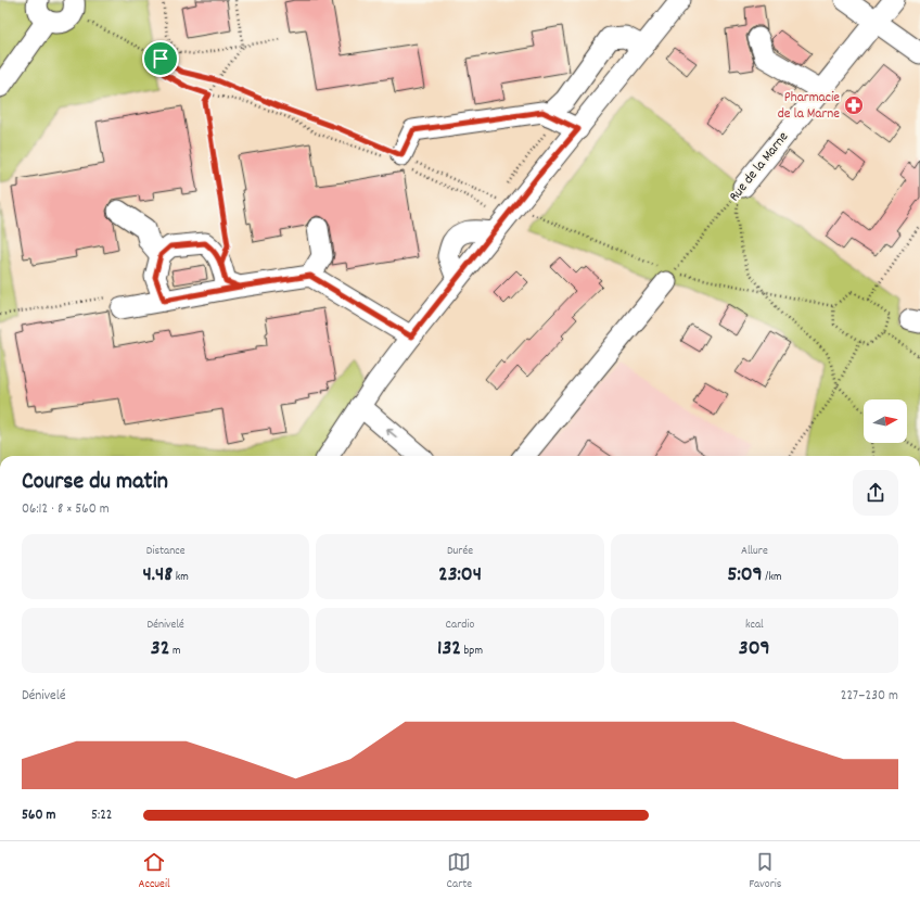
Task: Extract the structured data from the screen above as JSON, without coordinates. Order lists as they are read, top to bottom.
{
  "streets": {
    "street": ["Rue de la Marne"]
  },
  "places": {
    "pharmacy": ["Pharmacie de la Marne"]
  },
  "north": "right",
  "page": {
    "heading": ["Course du matin", "06:12 · 8 × 560 m"],
    "stats": [
      ["Distance", "4.48 km"],
      ["Durée", "23:04"],
      ["Allure", "5:09 /km"],
      ["Dénivelé", "32 m"],
      ["Cardio", "132 bpm"],
      ["kcal", "309"]
    ],
    "chart": ["Dénivelé", "227–230 m"],
    "list": [
      {
        "name": "560 m",
        "note": "5:22"
      }
    ],
    "tabs": ["Accueil", "Carte", "Favoris"]
  }
}
